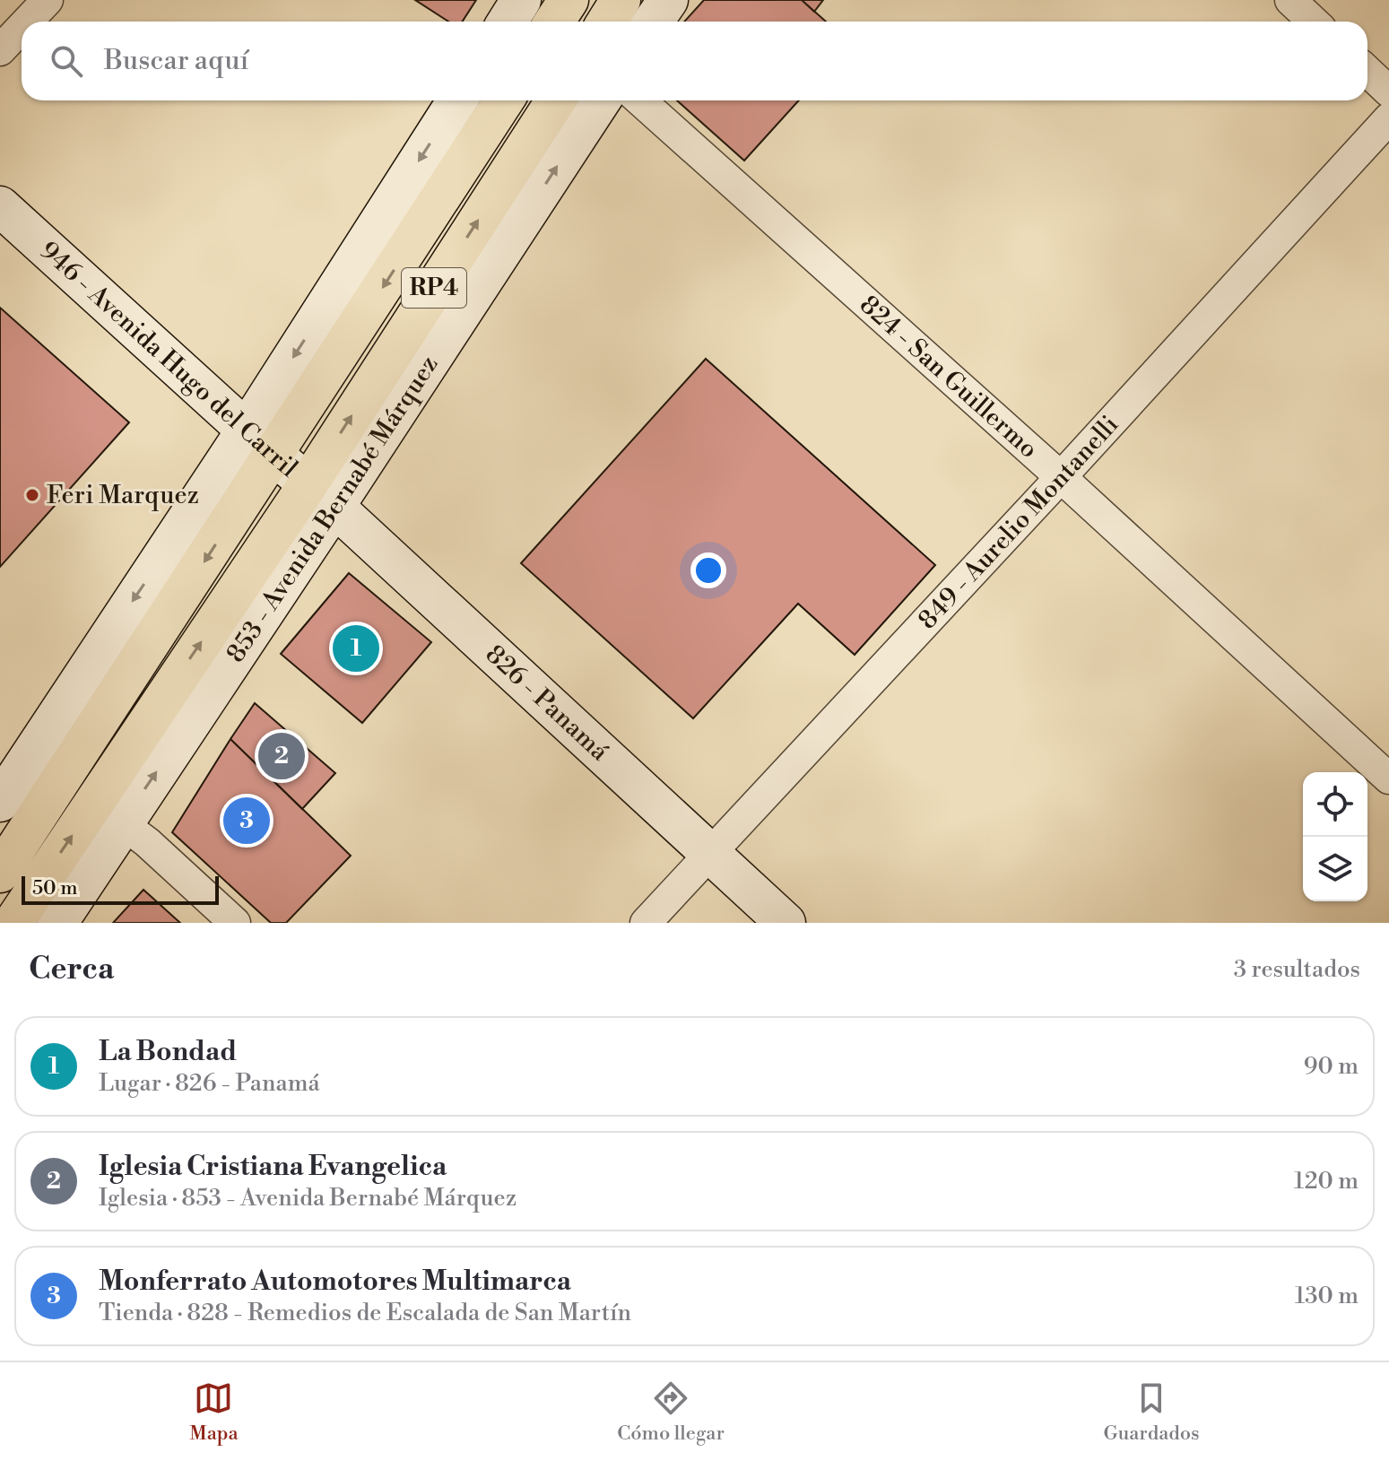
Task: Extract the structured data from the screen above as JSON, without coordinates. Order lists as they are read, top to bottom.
{
  "streets": {
    "main road": ["RP4", "853 - Avenida Bernabé Márquez"],
    "street": [
      "946 - Avenida Hugo del Carril",
      "824 - San Guillermo",
      "849 - Aurelio Montanelli",
      "826 - Panamá"
    ]
  },
  "crossings": [
    ["RP4", "946 - Avenida Hugo del Carril"],
    ["946 - Avenida Hugo del Carril", "853 - Avenida Bernabé Márquez"],
    ["946 - Avenida Hugo del Carril", "826 - Panamá"],
    ["824 - San Guillermo", "849 - Aurelio Montanelli"],
    ["853 - Avenida Bernabé Márquez", "826 - Panamá"],
    ["849 - Aurelio Montanelli", "826 - Panamá"]
  ],
  "places": ["Feri Marquez"],
  "scale_bar": "50 m",
  "page": {
    "search": "Buscar aquí",
    "pins": ["1", "2", "3"],
    "scale": "50 m",
    "heading": ["Cerca", "3 resultados"],
    "list": [
      {
        "mark": "1",
        "name": "La Bondad",
        "note": "Lugar · 826 - Panamá",
        "value": "90 m"
      },
      {
        "mark": "2",
        "name": "Iglesia Cristiana Evangelica",
        "note": "Iglesia · 853 - Avenida Bernabé Márquez",
        "value": "120 m"
      },
      {
        "mark": "3",
        "name": "Monferrato Automotores Multimarca",
        "note": "Tienda · 828 - Remedios de Escalada de San Martín",
        "value": "130 m"
      }
    ],
    "nav": ["Mapa", "Cómo llegar", "Guardados"]
  }
}
